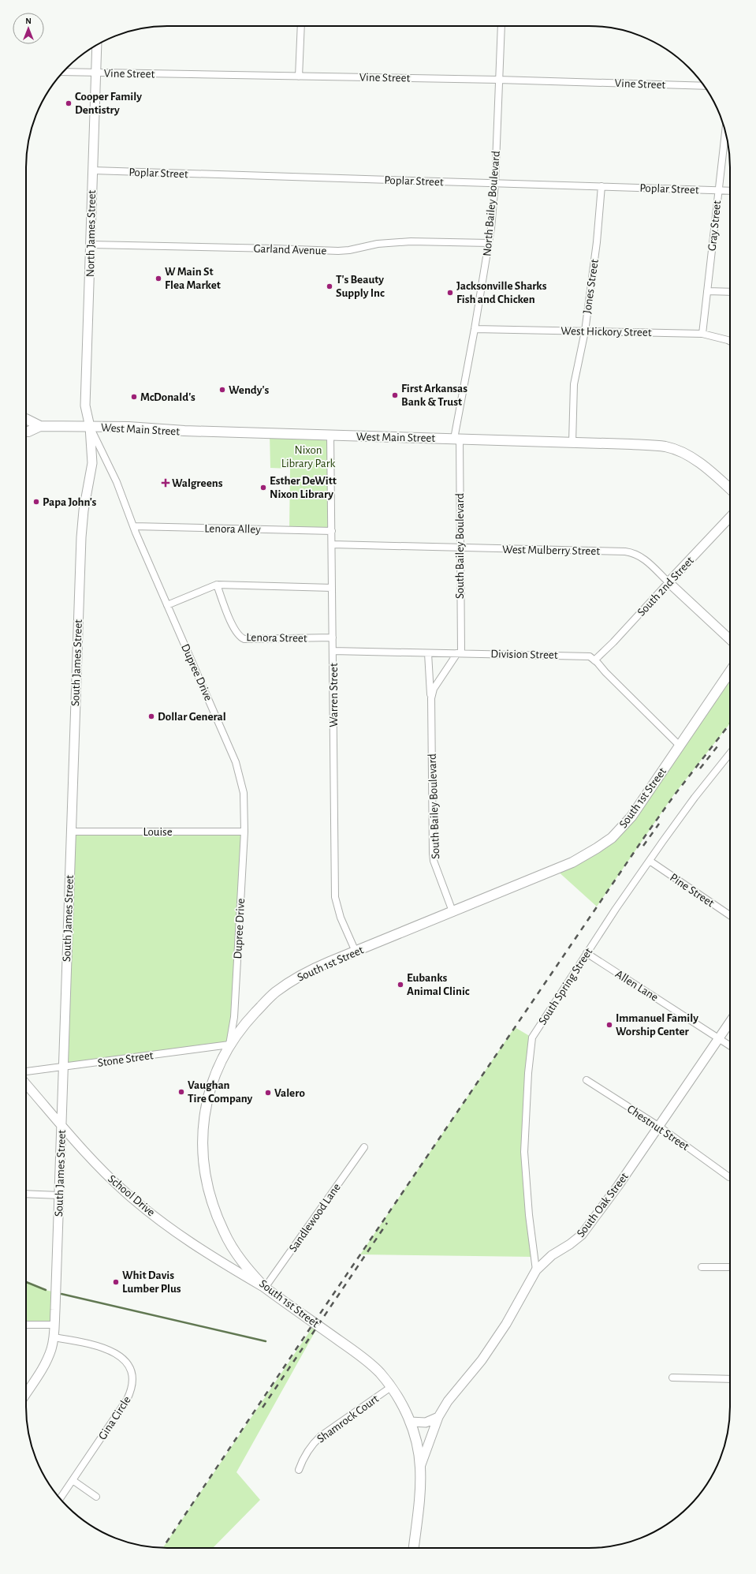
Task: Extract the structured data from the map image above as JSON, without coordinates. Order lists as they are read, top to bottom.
{
  "streets": {
    "main road": ["West Main Street", "South 1st Street"],
    "street": [
      "Vine Street",
      "Poplar Street",
      "North Bailey Boulevard",
      "Gray Street",
      "North James Street",
      "Garland Avenue",
      "Jones Street",
      "West Hickory Street",
      "Lenora Alley",
      "South Bailey Boulevard",
      "West Mulberry Street",
      "South 2nd Street",
      "Lenora Street",
      "Division Street",
      "South James Street",
      "Dupree Drive",
      "Warren Street",
      "Louise",
      "Pine Street",
      "Allen Lane",
      "South Spring Street",
      "Stone Street",
      "Chestnut Street",
      "School Drive",
      "South Oak Street",
      "Sandlewood Lane",
      "Gina Circle",
      "Shamrock Court"
    ]
  },
  "crossings": [
    ["Vine Street", "North Bailey Boulevard"],
    ["Vine Street", "North James Street"],
    ["Poplar Street", "North Bailey Boulevard"],
    ["Poplar Street", "Gray Street"],
    ["Poplar Street", "North James Street"],
    ["Poplar Street", "Jones Street"],
    ["North Bailey Boulevard", "Garland Avenue"],
    ["North Bailey Boulevard", "West Hickory Street"],
    ["North Bailey Boulevard", "West Main Street"],
    ["North Bailey Boulevard", "South Bailey Boulevard"],
    ["Gray Street", "West Hickory Street"],
    ["North James Street", "Garland Avenue"],
    ["North James Street", "West Main Street"],
    ["North James Street", "South James Street"],
    ["North James Street", "Dupree Drive"],
    ["Jones Street", "West Hickory Street"],
    ["Jones Street", "West Main Street"],
    ["West Main Street", "South Bailey Boulevard"],
    ["West Main Street", "South James Street"],
    ["West Main Street", "Dupree Drive"],
    ["West Main Street", "Warren Street"],
    ["Lenora Alley", "Dupree Drive"],
    ["Lenora Alley", "Warren Street"],
    ["South Bailey Boulevard", "West Mulberry Street"],
    ["South Bailey Boulevard", "Division Street"],
    ["South Bailey Boulevard", "South 1st Street"],
    ["West Mulberry Street", "South 2nd Street"],
    ["West Mulberry Street", "Warren Street"],
    ["South 2nd Street", "Division Street"],
    ["Lenora Street", "Warren Street"],
    ["Division Street", "Warren Street"],
    ["Division Street", "South 1st Street"],
    ["South James Street", "Dupree Drive"],
    ["South James Street", "Louise"],
    ["South James Street", "Stone Street"],
    ["South James Street", "School Drive"],
    ["South James Street", "Gina Circle"],
    ["Dupree Drive", "South 1st Street"],
    ["Dupree Drive", "Louise"],
    ["Dupree Drive", "Stone Street"],
    ["Warren Street", "South 1st Street"],
    ["South 1st Street", "Stone Street"],
    ["South 1st Street", "School Drive"],
    ["South 1st Street", "South Oak Street"],
    ["South 1st Street", "Sandlewood Lane"],
    ["South 1st Street", "Shamrock Court"],
    ["Pine Street", "South Spring Street"],
    ["Allen Lane", "South Spring Street"],
    ["Allen Lane", "South Oak Street"],
    ["South Spring Street", "South Oak Street"],
    ["Chestnut Street", "South Oak Street"],
    ["School Drive", "Sandlewood Lane"]
  ],
  "parks": ["Nixon Library Park"],
  "places": {
    "other": [
      "Cooper Family Dentistry",
      "W Main St Flea Market",
      "T's Beauty Supply Inc",
      "Jacksonville Sharks Fish and Chicken",
      "Wendy's",
      "First Arkansas Bank & Trust",
      "McDonald's",
      "Esther DeWitt Nixon Library",
      "Papa John's",
      "Dollar General",
      "Eubanks Animal Clinic",
      "Immanuel Family Worship Center",
      "Vaughan Tire Company",
      "Valero",
      "Whit Davis Lumber Plus"
    ],
    "health": ["Walgreens"]
  },
  "north": "top"
}
